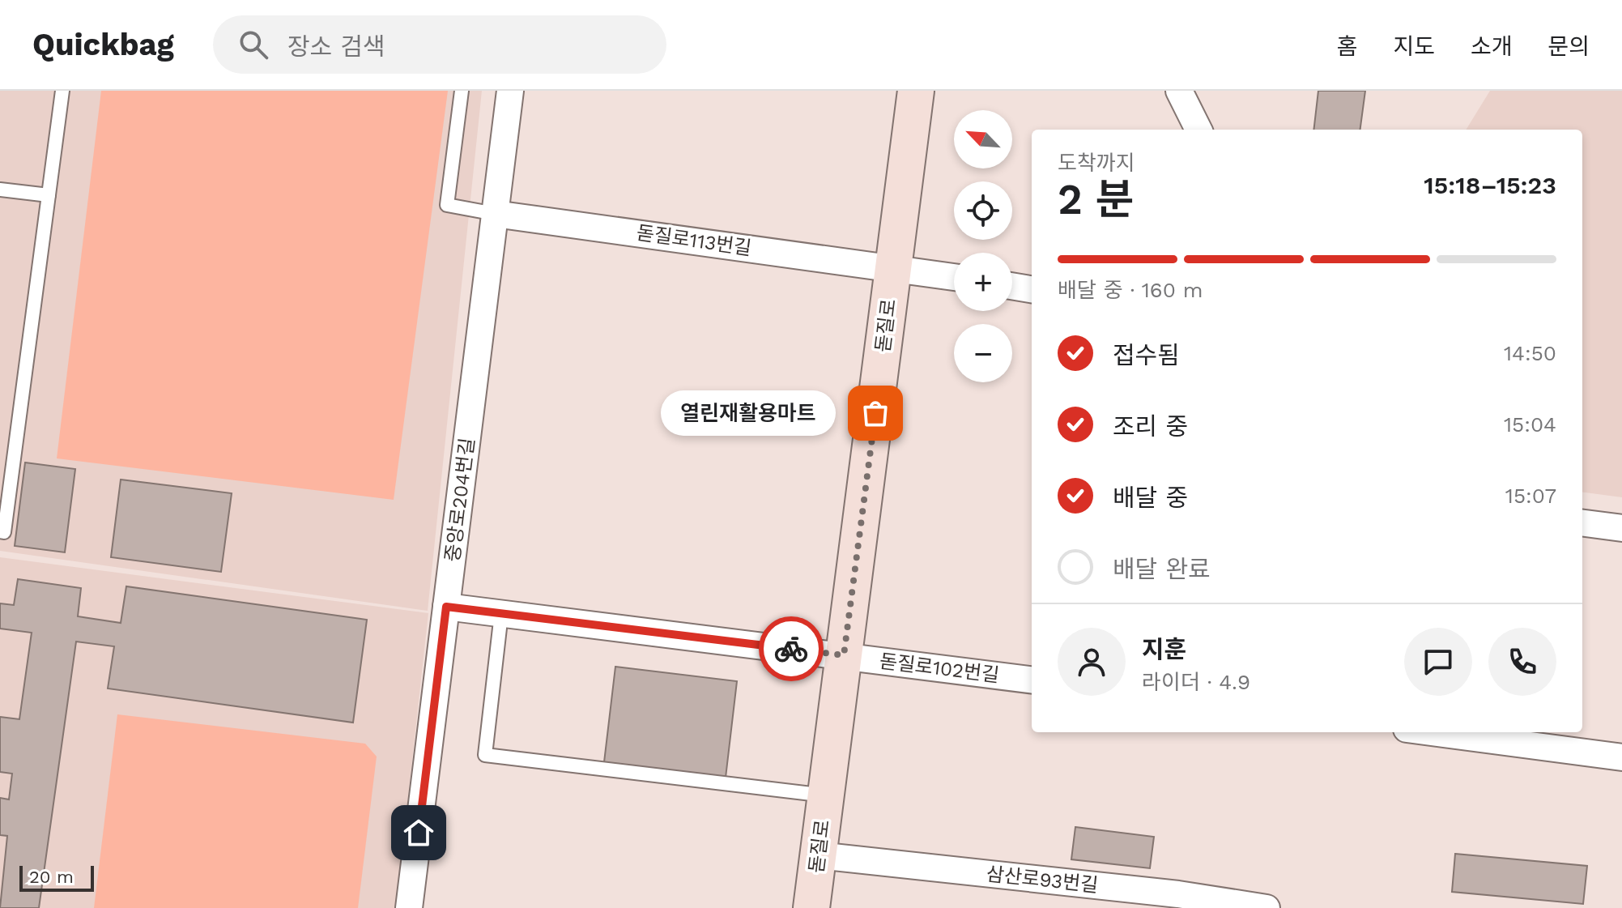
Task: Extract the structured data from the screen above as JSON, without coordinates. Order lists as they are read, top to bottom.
{
  "streets": {
    "main road": ["돋질로"],
    "street": [
      "돋질로113번길",
      "중앙로204번길",
      "돋질로102번길",
      "삼산로93번길"
    ]
  },
  "crossings": [
    ["돋질로113번길", "돋질로"],
    ["돋질로113번길", "중앙로204번길"],
    ["돋질로", "돋질로102번길"],
    ["돋질로", "삼산로93번길"],
    ["중앙로204번길", "돋질로102번길"]
  ],
  "places": ["열린재활용마트"],
  "scale_bar": "20 m",
  "north": "top left",
  "page": {
    "header": "Quickbag",
    "search": "장소 검색",
    "nav": [
      "홈",
      "지도",
      "소개",
      "문의"
    ],
    "map_buttons": ["+", "−"],
    "heading": ["2 분", "도착까지", "15:18–15:23"],
    "panel": ["지훈", "라이더 · 4.9"],
    "bar": "배달 중 · 160 m",
    "list": [
      ["접수됨", "14:50"],
      ["조리 중", "15:04"],
      ["배달 중", "15:07"],
      "배달 완료"
    ],
    "bubble": "열린재활용마트",
    "scale": "20 m"
  }
}
